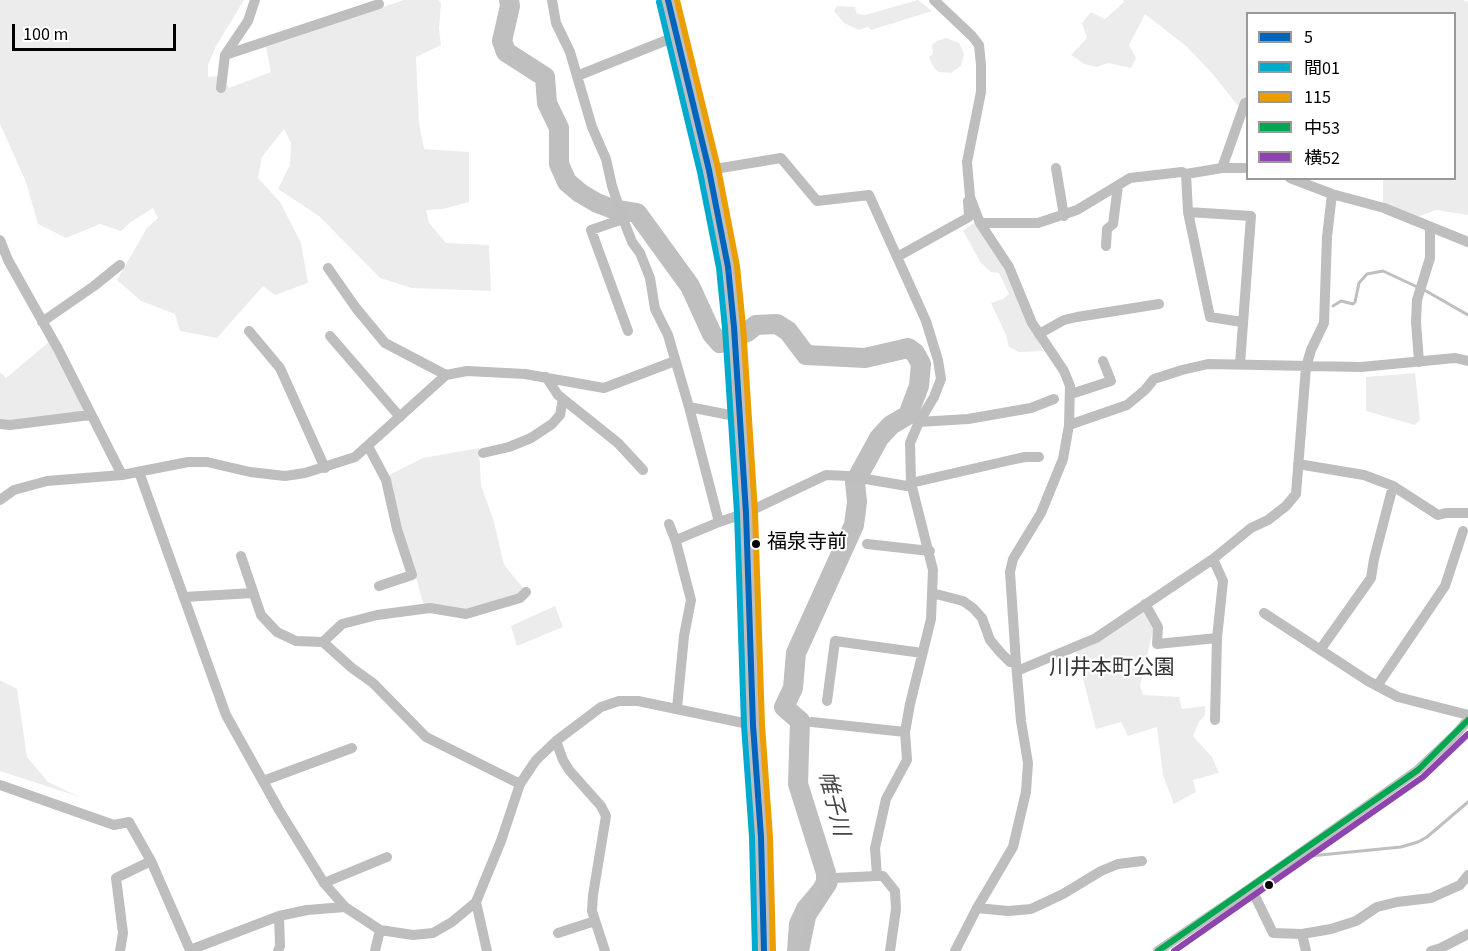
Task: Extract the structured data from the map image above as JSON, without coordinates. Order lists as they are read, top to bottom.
{
  "water": ["帷子川"],
  "parks": ["川井本町公園"],
  "places": ["福泉寺前"],
  "lines": [
    "transit line 5",
    "transit line 115",
    "transit line 間01",
    "transit line 中53",
    "transit line 横52"
  ],
  "legend": [
    "5",
    "間01",
    "115",
    "中53",
    "横52"
  ],
  "scale_bar": "100 m"
}
